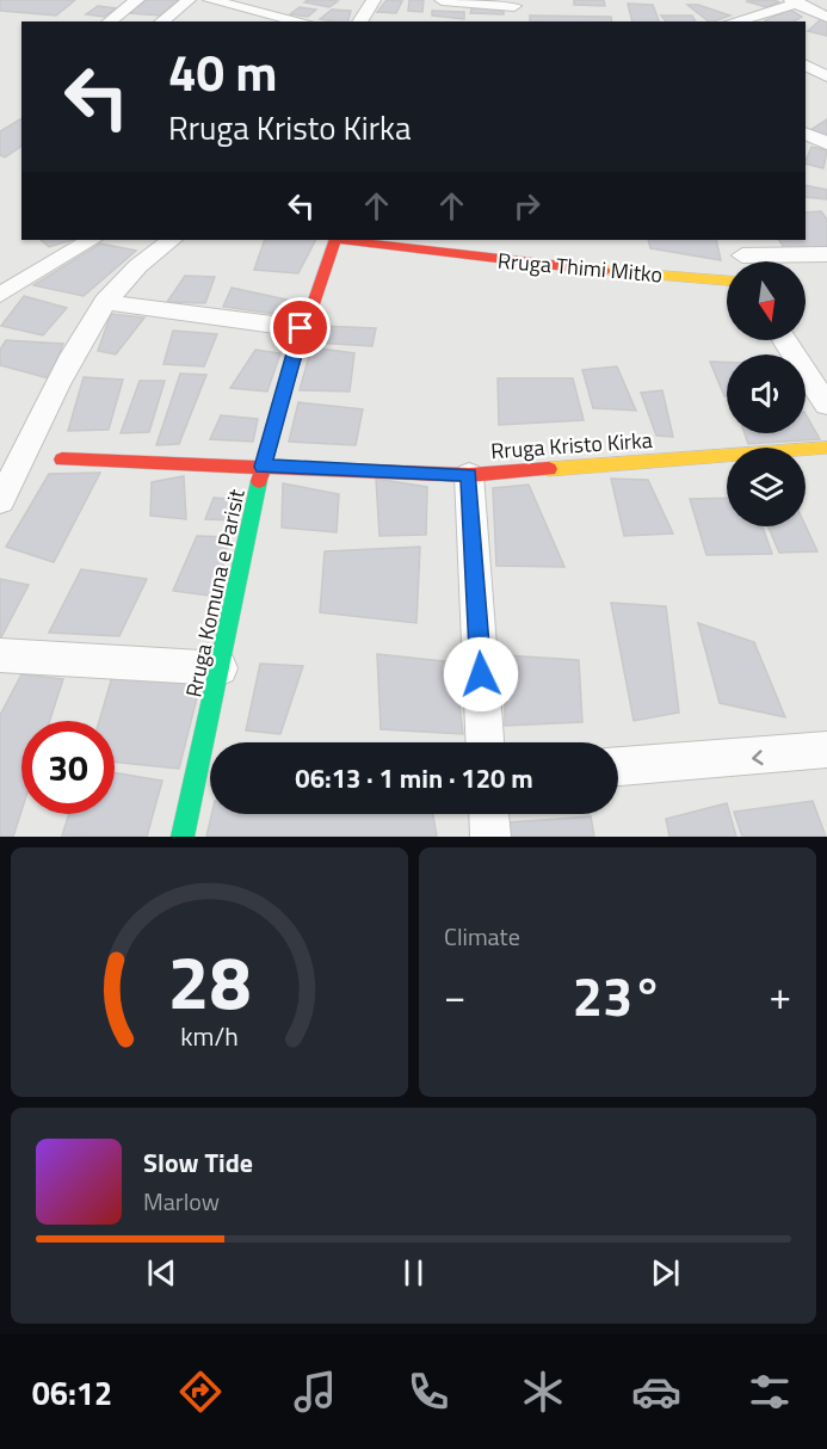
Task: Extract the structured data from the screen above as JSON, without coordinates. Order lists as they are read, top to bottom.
{
  "streets": {
    "street": ["Rruga Thimi Mitko", "Rruga Kristo Kirka", "Rruga Komuna e Parisit"]
  },
  "crossings": [
    ["Rruga Kristo Kirka", "Rruga Komuna e Parisit"]
  ],
  "north": "bottom",
  "page": {
    "turn": ["40 m", "Rruga Kristo Kirka"],
    "limit": "30",
    "trip": "06:13 · 1 min · 120 m",
    "tile": "Climate",
    "heat": ["−", "23°", "+"],
    "song": ["Slow Tide", "Marlow"],
    "tabs": "06:12",
    "gauge": ["28", "km/h"]
  }
}
